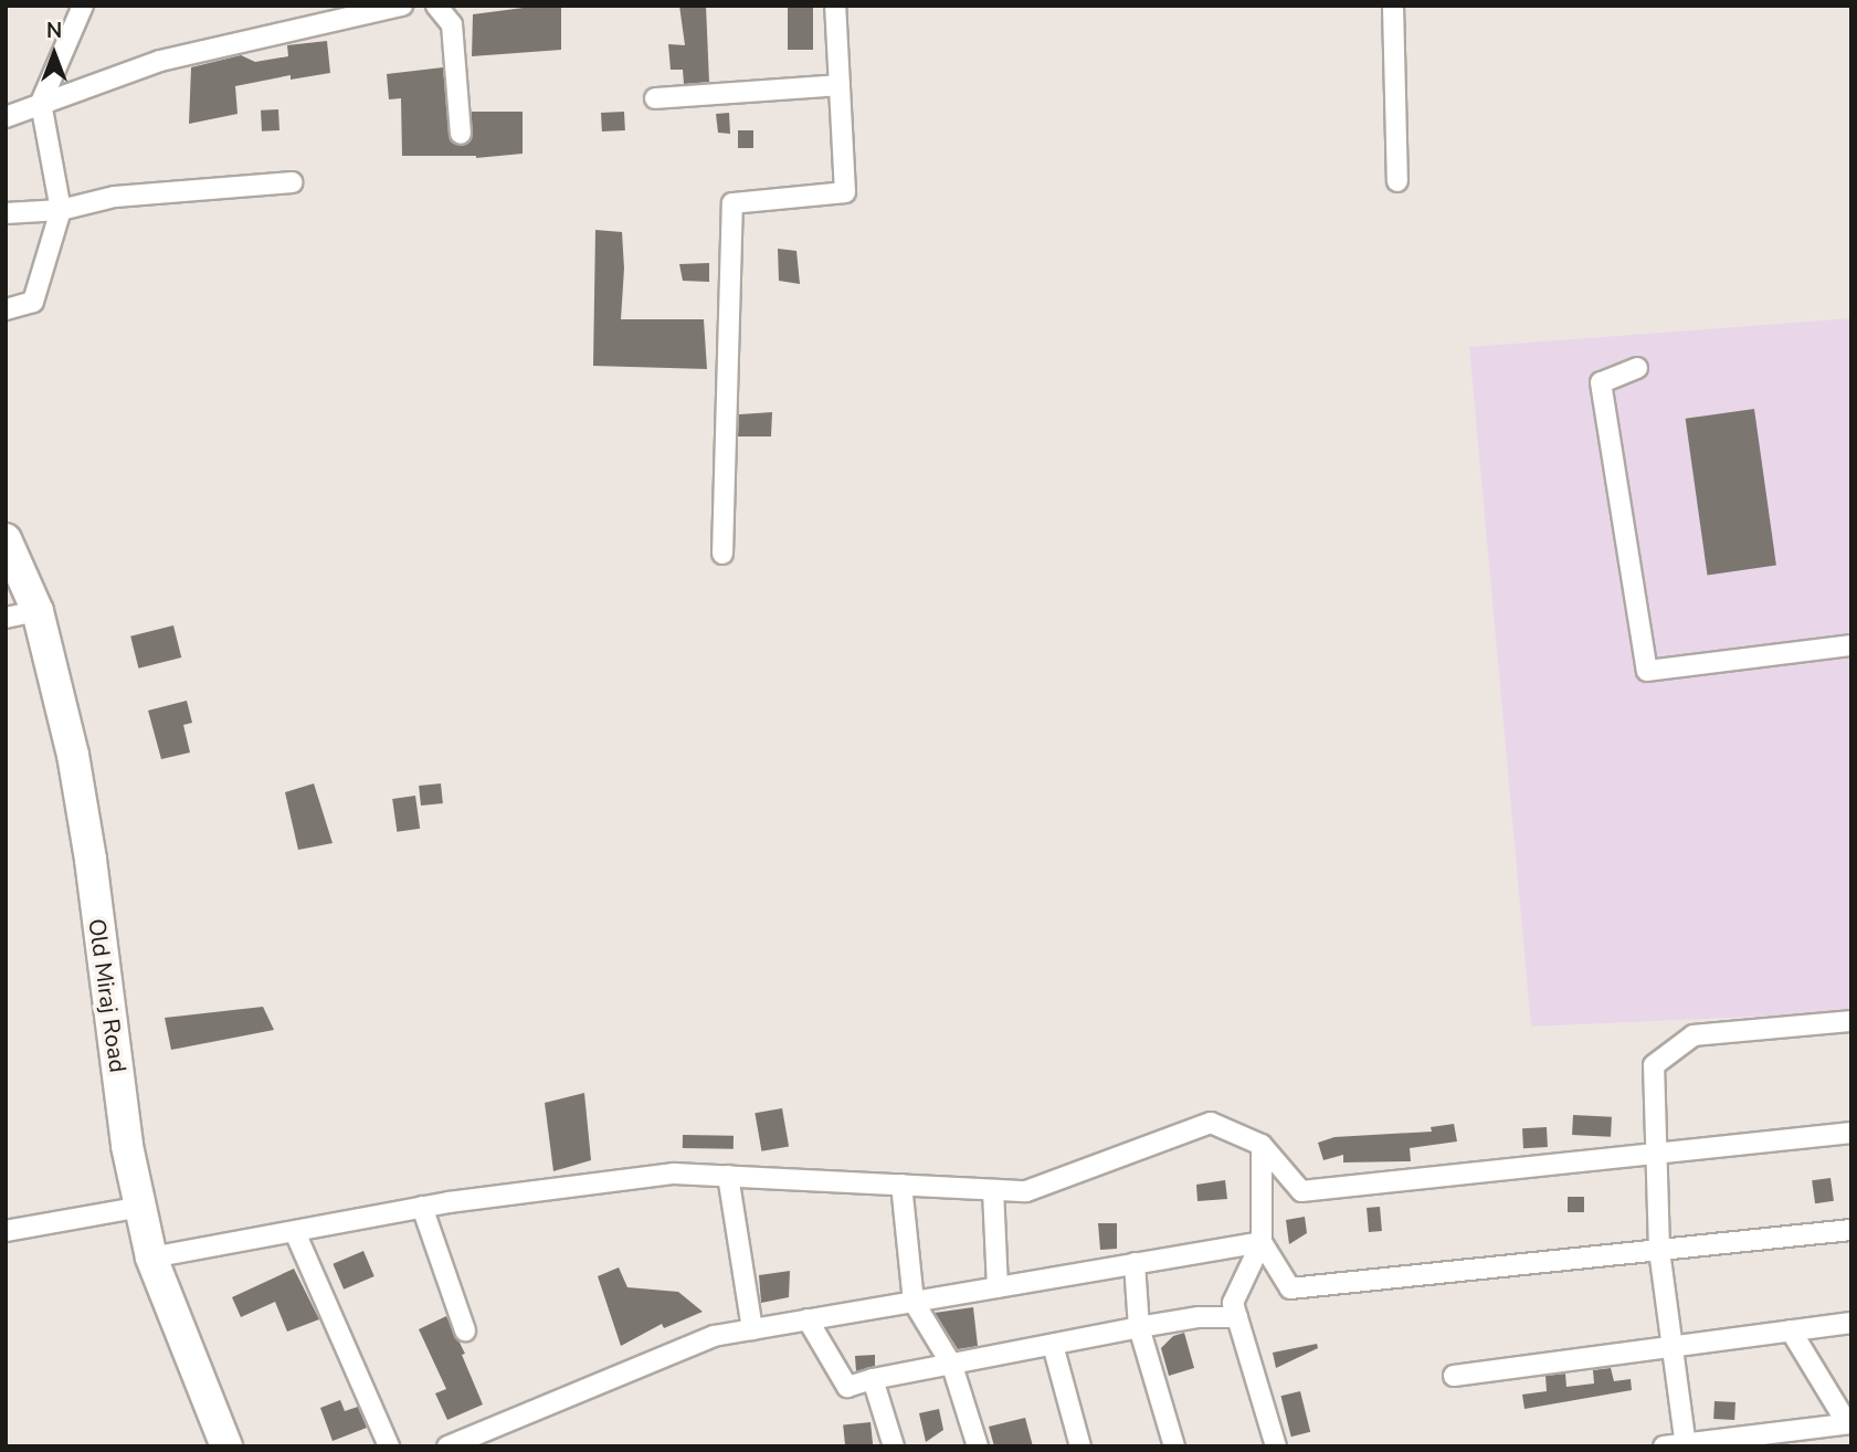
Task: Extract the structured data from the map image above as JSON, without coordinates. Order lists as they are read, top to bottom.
{
  "streets": {
    "main road": ["Old Miraj Road"]
  },
  "north": "top"
}
